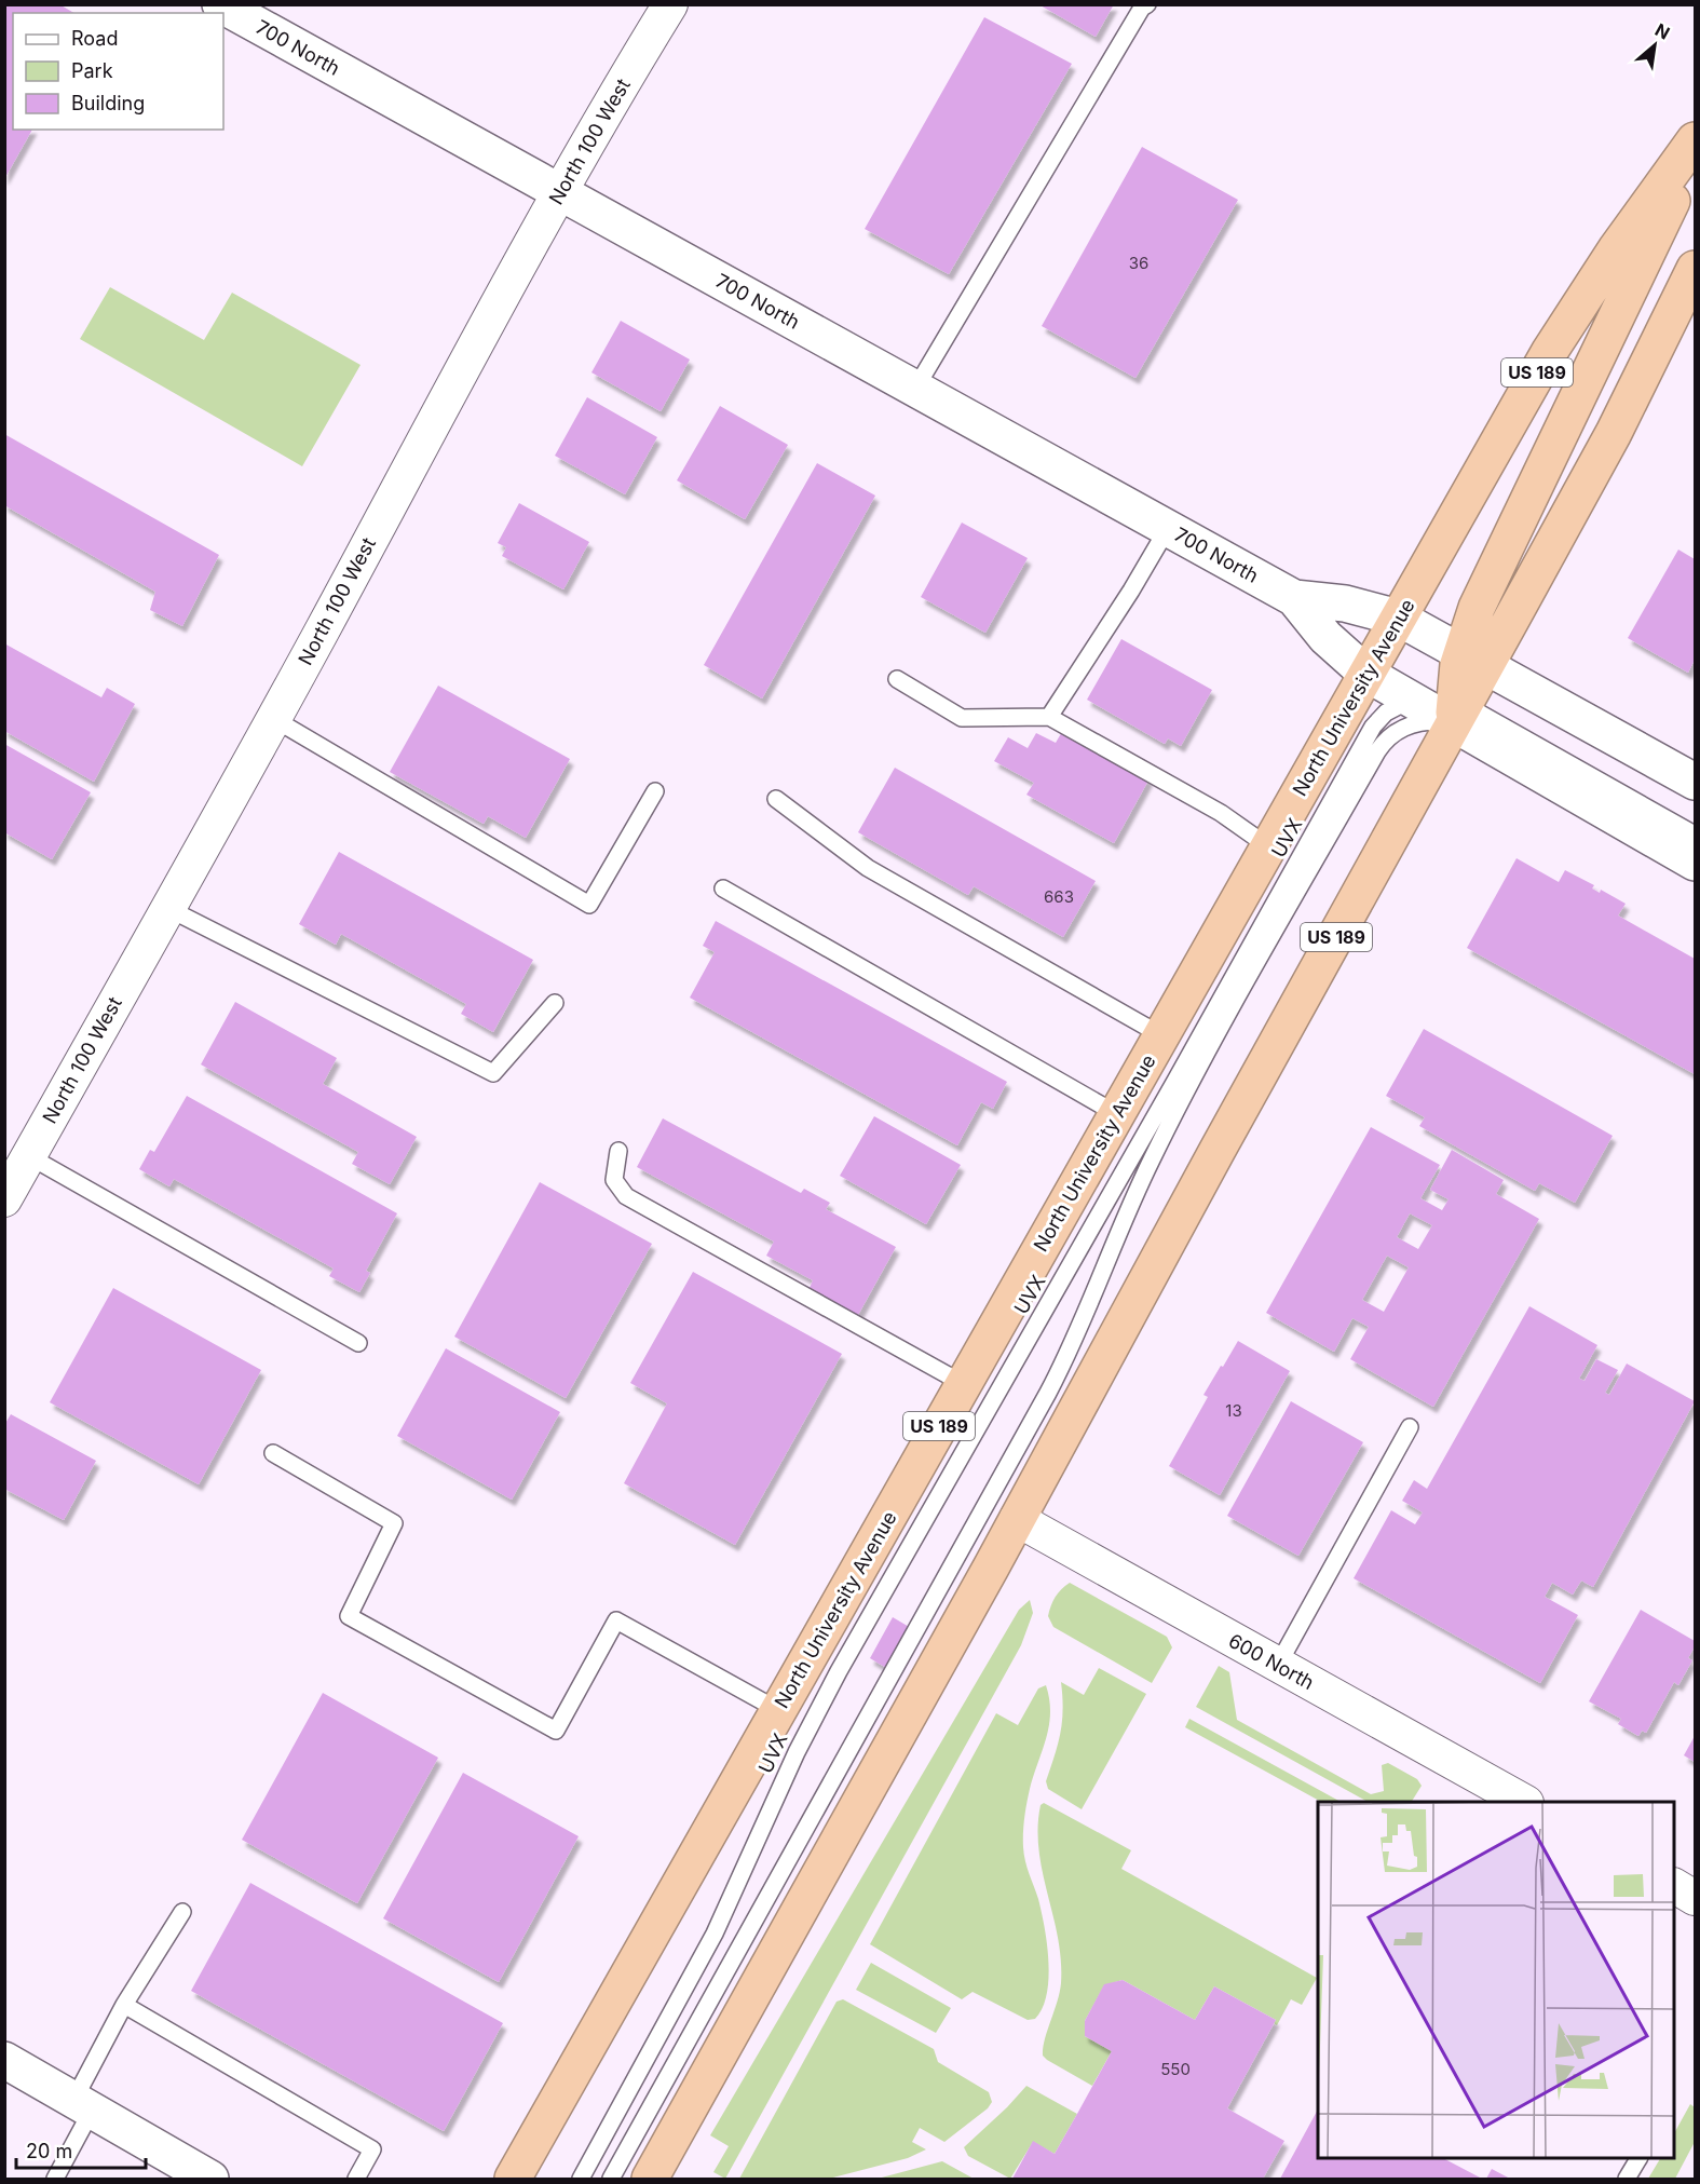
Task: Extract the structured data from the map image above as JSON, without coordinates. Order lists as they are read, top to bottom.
{
  "streets": {
    "highway": ["US 189", "North University Avenue"],
    "street": ["700 North", "North 100 West", "600 North"],
    "lane": ["UVX"]
  },
  "crossings": [
    ["700 North", "North 100 West"],
    ["700 North", "US 189"],
    ["700 North", "North University Avenue"],
    ["700 North", "UVX"],
    ["US 189", "UVX"],
    ["US 189", "600 North"]
  ],
  "house_numbers": [
    "36",
    "663",
    "13",
    "550"
  ],
  "legend": ["Road", "Park", "Building"],
  "scale_bar": "20 m",
  "north": "top right"
}
